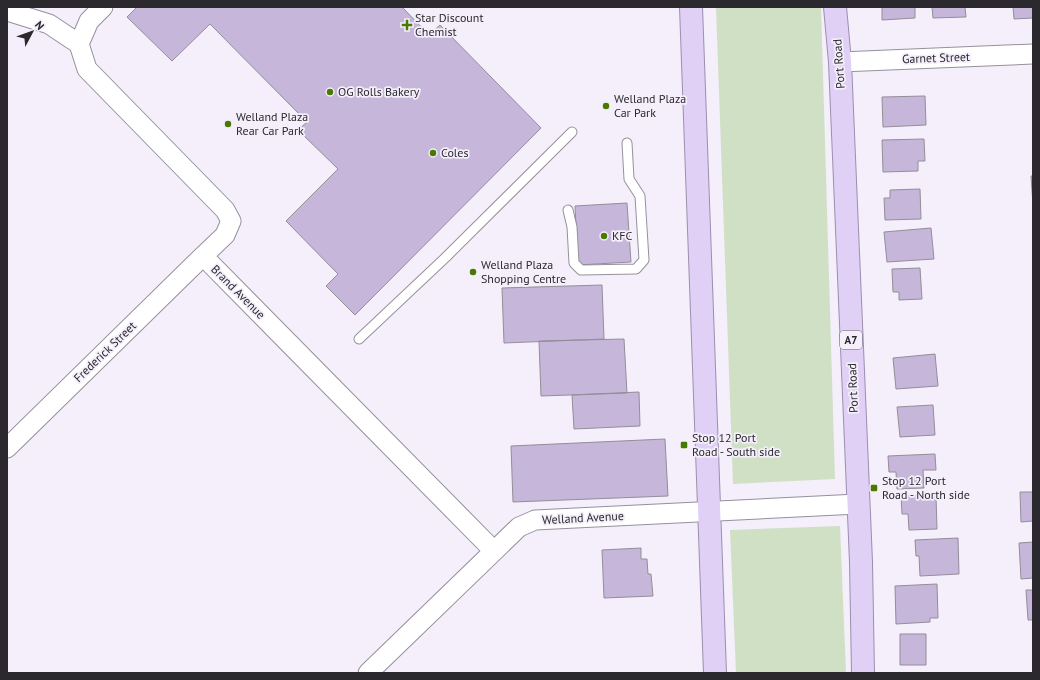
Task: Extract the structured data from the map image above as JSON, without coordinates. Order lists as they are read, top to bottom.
{
  "streets": {
    "highway": ["Port Road", "A7"],
    "street": [
      "Garnet Street",
      "Brand Avenue",
      "Frederick Street",
      "Welland Avenue"
    ]
  },
  "crossings": [
    ["Garnet Street", "Port Road"],
    ["Port Road", "Welland Avenue"],
    ["Brand Avenue", "Frederick Street"],
    ["Brand Avenue", "Welland Avenue"]
  ],
  "places": {
    "health": ["Star Discount Chemist"],
    "other": [
      "OG Rolls Bakery",
      "Welland Plaza Car Park",
      "Welland Plaza Rear Car Park",
      "Coles",
      "KFC",
      "Welland Plaza Shopping Centre"
    ],
    "transit": ["Stop 12 Port Road - South side", "Stop 12 Port Road - North side"]
  },
  "north": "top right"
}
